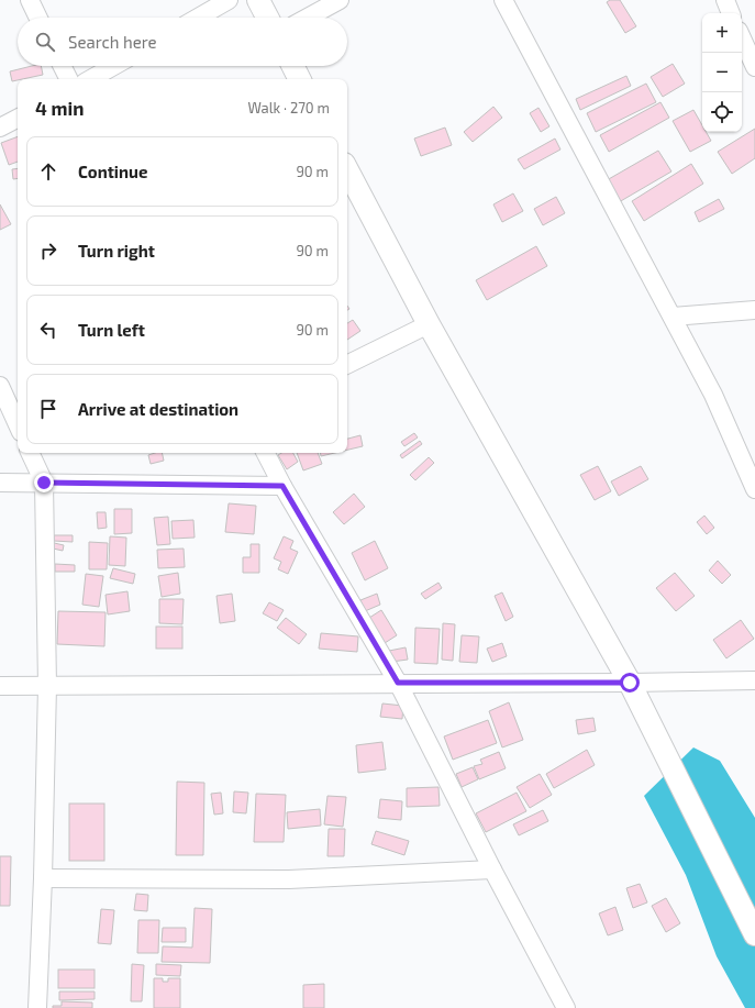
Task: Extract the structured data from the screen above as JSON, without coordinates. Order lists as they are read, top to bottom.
{
  "page": {
    "map_buttons": ["+", "−"],
    "search": "Search here",
    "heading": ["4 min", "Walk · 270 m"],
    "list": [
      ["Continue", "90 m"],
      ["Turn right", "90 m"],
      ["Turn left", "90 m"],
      "Arrive at destination"
    ]
  }
}
